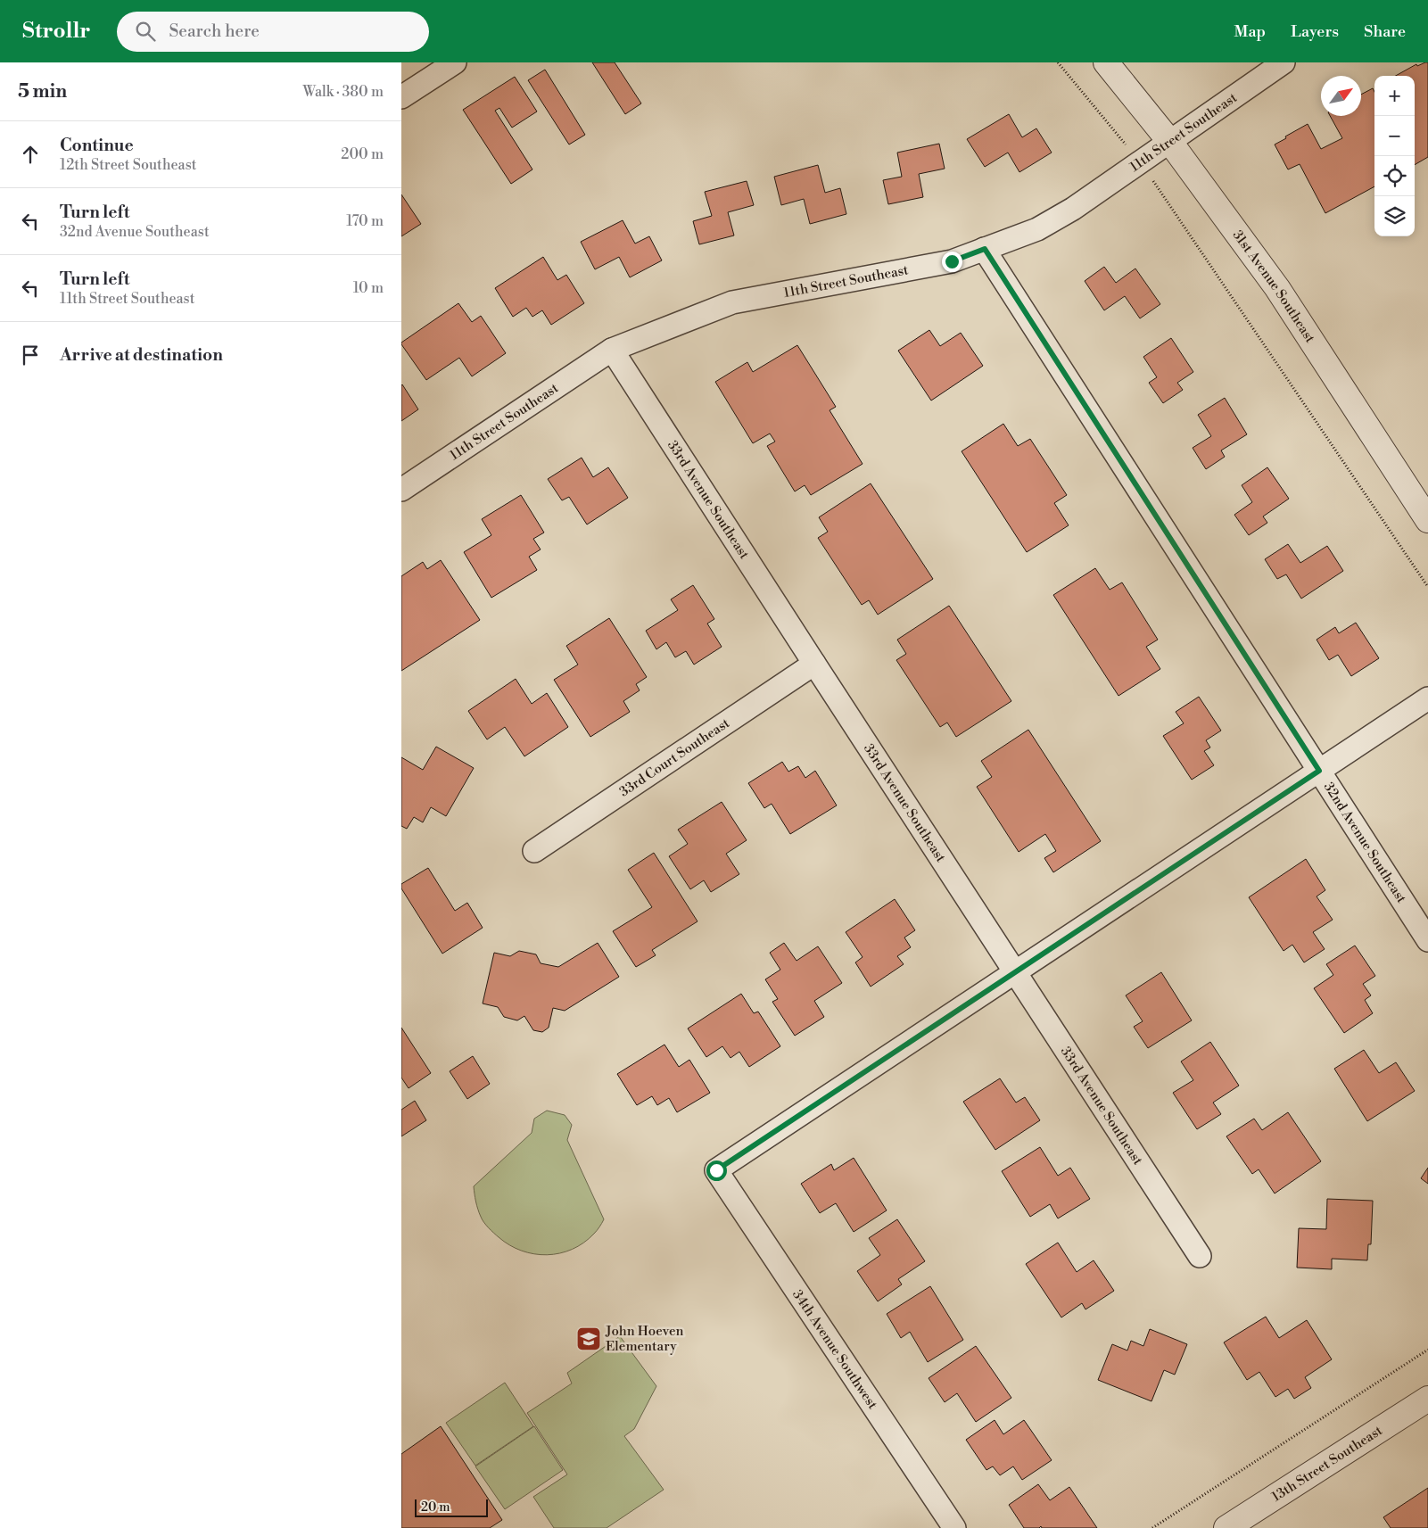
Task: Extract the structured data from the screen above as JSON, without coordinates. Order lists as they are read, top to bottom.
{
  "streets": {
    "street": [
      "11th Street Southeast",
      "31st Avenue Southeast",
      "33rd Avenue Southeast",
      "33rd Court Southeast",
      "32nd Avenue Southeast",
      "34th Avenue Southwest",
      "13th Street Southeast"
    ]
  },
  "crossings": [
    ["11th Street Southeast", "31st Avenue Southeast"],
    ["11th Street Southeast", "33rd Avenue Southeast"],
    ["11th Street Southeast", "32nd Avenue Southeast"],
    ["33rd Avenue Southeast", "33rd Court Southeast"],
    ["33rd Avenue Southeast", "34th Avenue Southwest"]
  ],
  "places": {
    "school or university": ["John Hoeven Elementary"]
  },
  "scale_bar": "20 m",
  "north": "top right",
  "page": {
    "header": "Strollr",
    "search": "Search here",
    "nav": ["Map", "Layers", "Share"],
    "heading": ["5 min", "Walk · 380 m"],
    "map_buttons": ["+", "−"],
    "list": [
      ["Continue", "12th Street Southeast", "200 m"],
      ["Turn left", "32nd Avenue Southeast", "170 m"],
      ["Turn left", "11th Street Southeast", "10 m"],
      "Arrive at destination"
    ],
    "scale": "20 m"
  }
}
